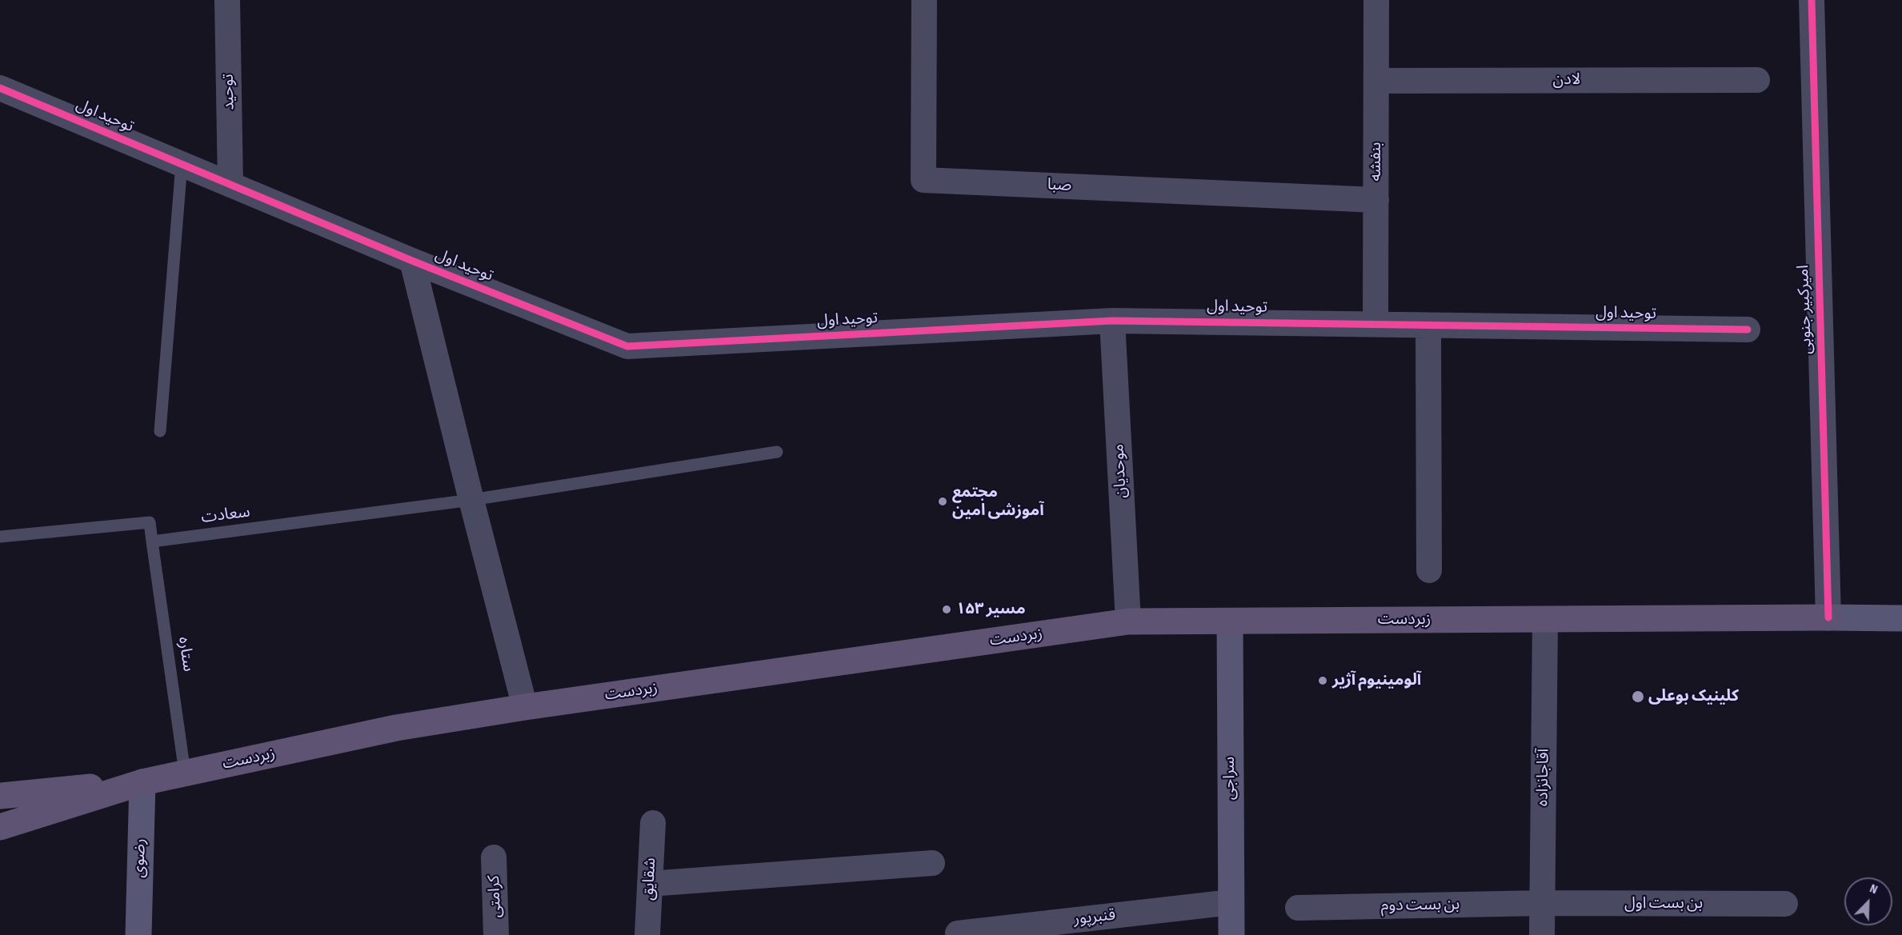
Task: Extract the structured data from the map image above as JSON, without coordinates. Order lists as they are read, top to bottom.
{
  "streets": {
    "main road": ["زبردست"],
    "street": [
      "لادن",
      "توحید",
      "توحید اول",
      "بنفشه",
      "صبا",
      "امیرکبیر جنوبی",
      "موحدیان",
      "آقاجانزاده",
      "سراجی",
      "رضوی",
      "شقایق",
      "کرامتی",
      "بن بست اول",
      "بن بست دوم",
      "قنبرپور"
    ],
    "lane": ["سعادت", "ستاره"]
  },
  "crossings": [
    ["لادن", "بنفشه"],
    ["توحید", "توحید اول"],
    ["توحید اول", "بنفشه"],
    ["توحید اول", "موحدیان"],
    ["بنفشه", "صبا"],
    ["امیرکبیر جنوبی", "زبردست"],
    ["موحدیان", "زبردست"],
    ["سعادت", "ستاره"],
    ["زبردست", "ستاره"],
    ["زبردست", "آقاجانزاده"],
    ["زبردست", "سراجی"],
    ["زبردست", "رضوی"],
    ["آقاجانزاده", "بن بست اول"],
    ["آقاجانزاده", "بن بست دوم"],
    ["سراجی", "قنبرپور"],
    ["بن بست اول", "بن بست دوم"]
  ],
  "places": [
    "مجتمع آموزشی امین",
    "مسیر ۱۵۳",
    "آلومینیوم آژیر",
    "کلینیک بوعلی"
  ],
  "north": "top right"
}
